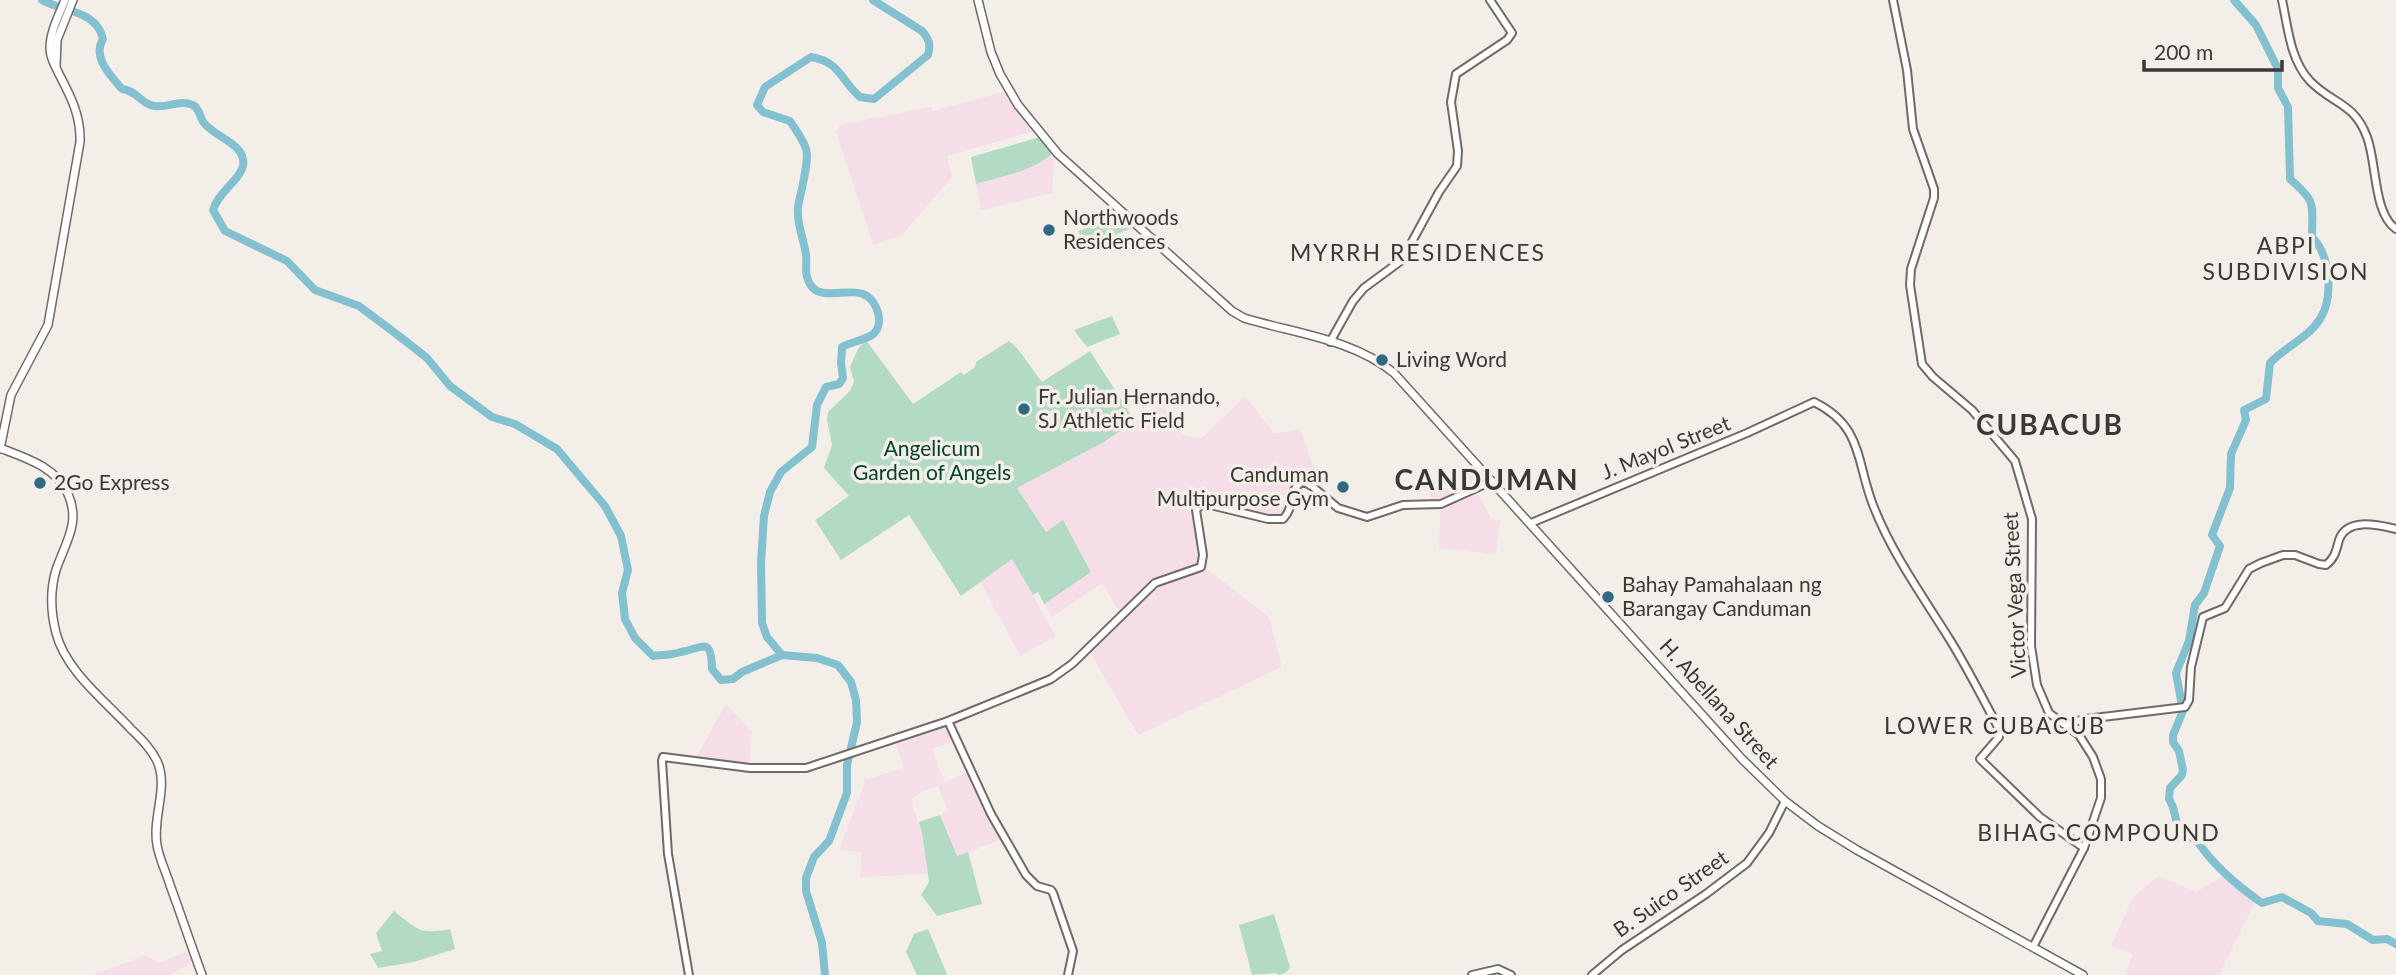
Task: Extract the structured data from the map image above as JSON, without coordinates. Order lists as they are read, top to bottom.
{
  "streets": {
    "main road": ["H. Abellana Street"],
    "street": ["J. Mayol Street", "Victor Vega Street", "B. Suico Street"]
  },
  "crossings": [
    ["J. Mayol Street", "Victor Vega Street"],
    ["J. Mayol Street", "H. Abellana Street"],
    ["Victor Vega Street", "H. Abellana Street"],
    ["H. Abellana Street", "B. Suico Street"]
  ],
  "districts": [
    "ABPI SUBDIVISION",
    "MYRRH RESIDENCES",
    "CUBACUB",
    "CANDUMAN",
    "LOWER CUBACUB",
    "BIHAG COMPOUND"
  ],
  "parks": ["Angelicum Garden of Angels"],
  "places": [
    "Northwoods Residences",
    "Living Word",
    "Fr. Julian Hernando, SJ Athletic Field",
    "2Go Express",
    "Canduman Multipurpose Gym",
    "Bahay Pamahalaan ng Barangay Canduman"
  ],
  "scale_bar": "200 m"
}
